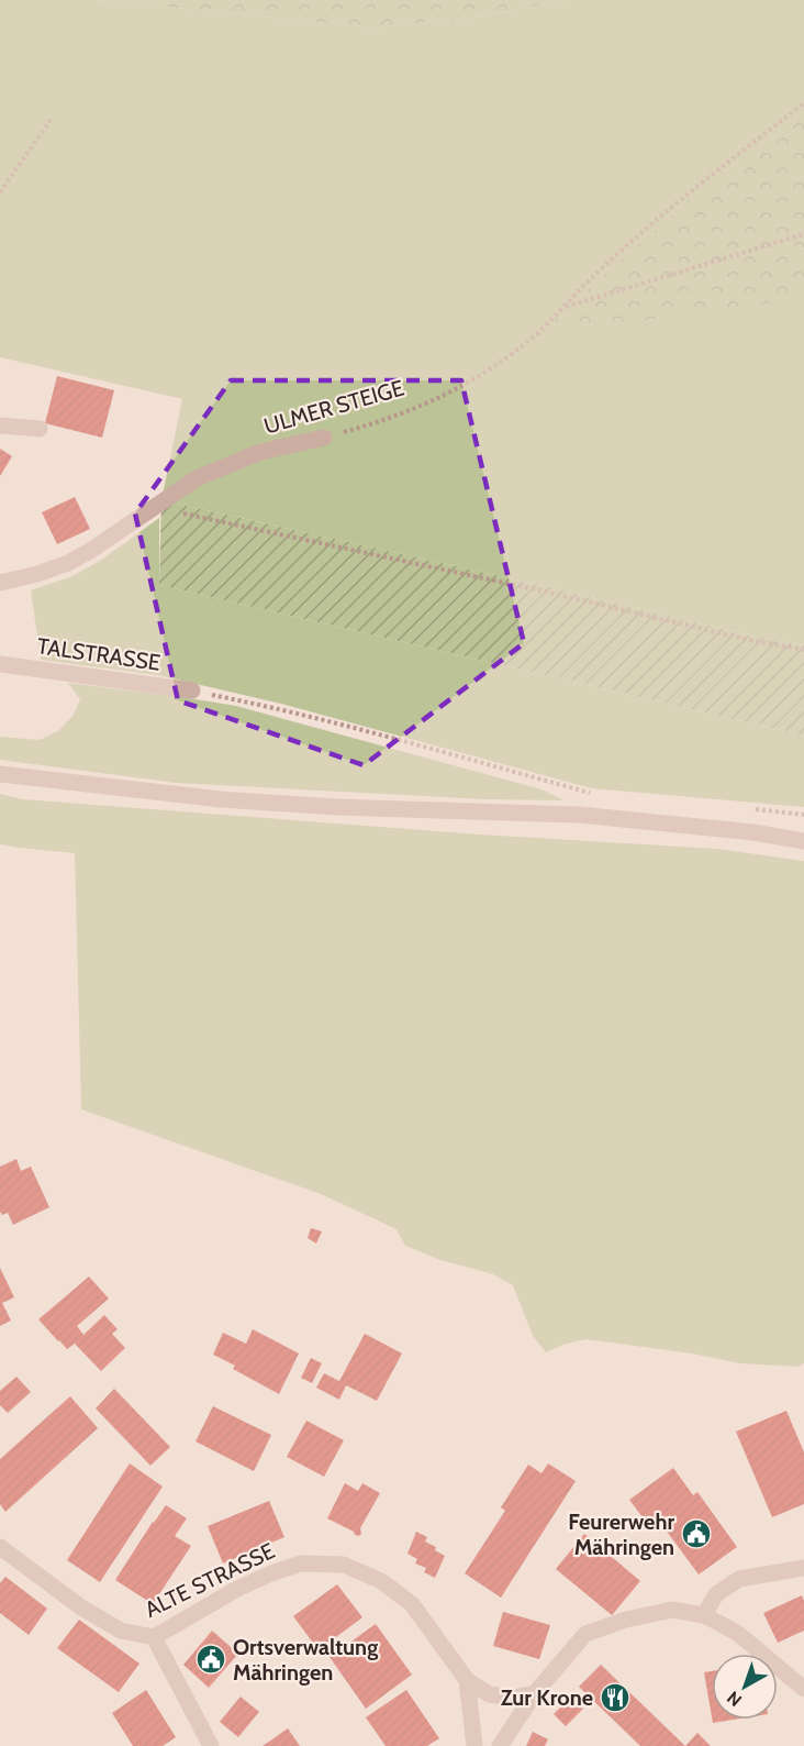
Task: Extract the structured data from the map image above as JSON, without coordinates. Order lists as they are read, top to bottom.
{
  "streets": {
    "street": ["ULMER STEIGE", "TALSTRASSE", "ALTE STRASSE"]
  },
  "places": {
    "public building": ["Feurerwehr Mähringen", "Ortsverwaltung Mähringen"],
    "restaurant": ["Zur Krone"]
  },
  "north": "bottom left"
}
